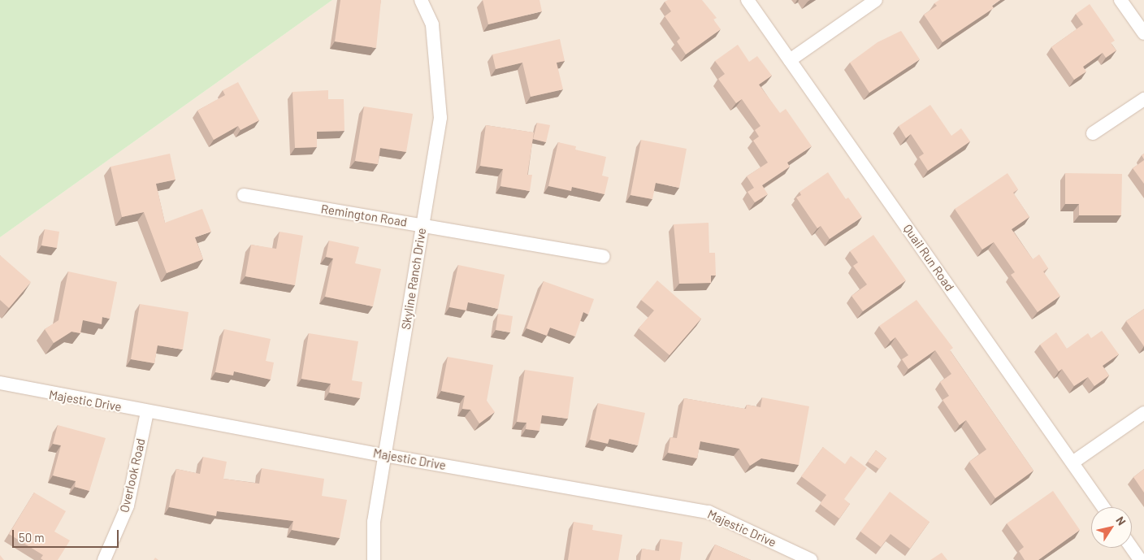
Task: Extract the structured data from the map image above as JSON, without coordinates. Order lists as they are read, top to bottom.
{
  "streets": {
    "street": [
      "Remington Road",
      "Quail Run Road",
      "Skyline Ranch Drive",
      "Majestic Drive",
      "Overlook Road"
    ]
  },
  "crossings": [
    ["Remington Road", "Skyline Ranch Drive"],
    ["Skyline Ranch Drive", "Majestic Drive"],
    ["Majestic Drive", "Overlook Road"]
  ],
  "scale_bar": "50 m",
  "north": "top right"
}
